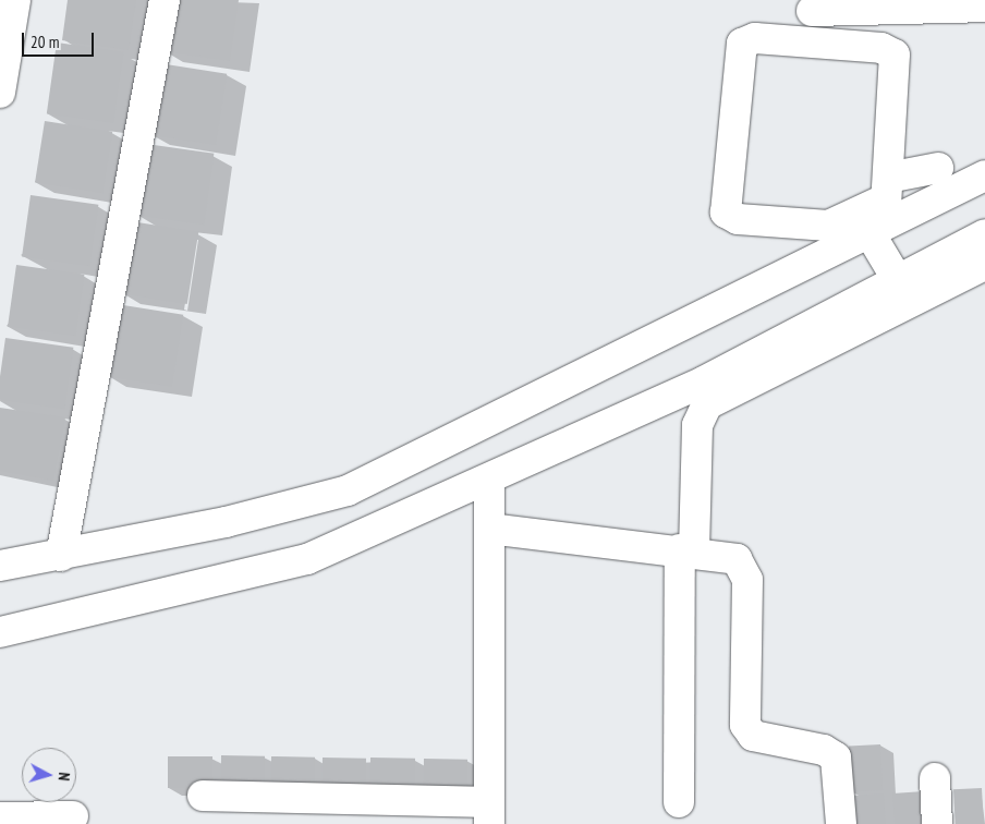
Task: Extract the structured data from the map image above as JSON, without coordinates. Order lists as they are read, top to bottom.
{
  "scale_bar": "20 m",
  "north": "right"
}
